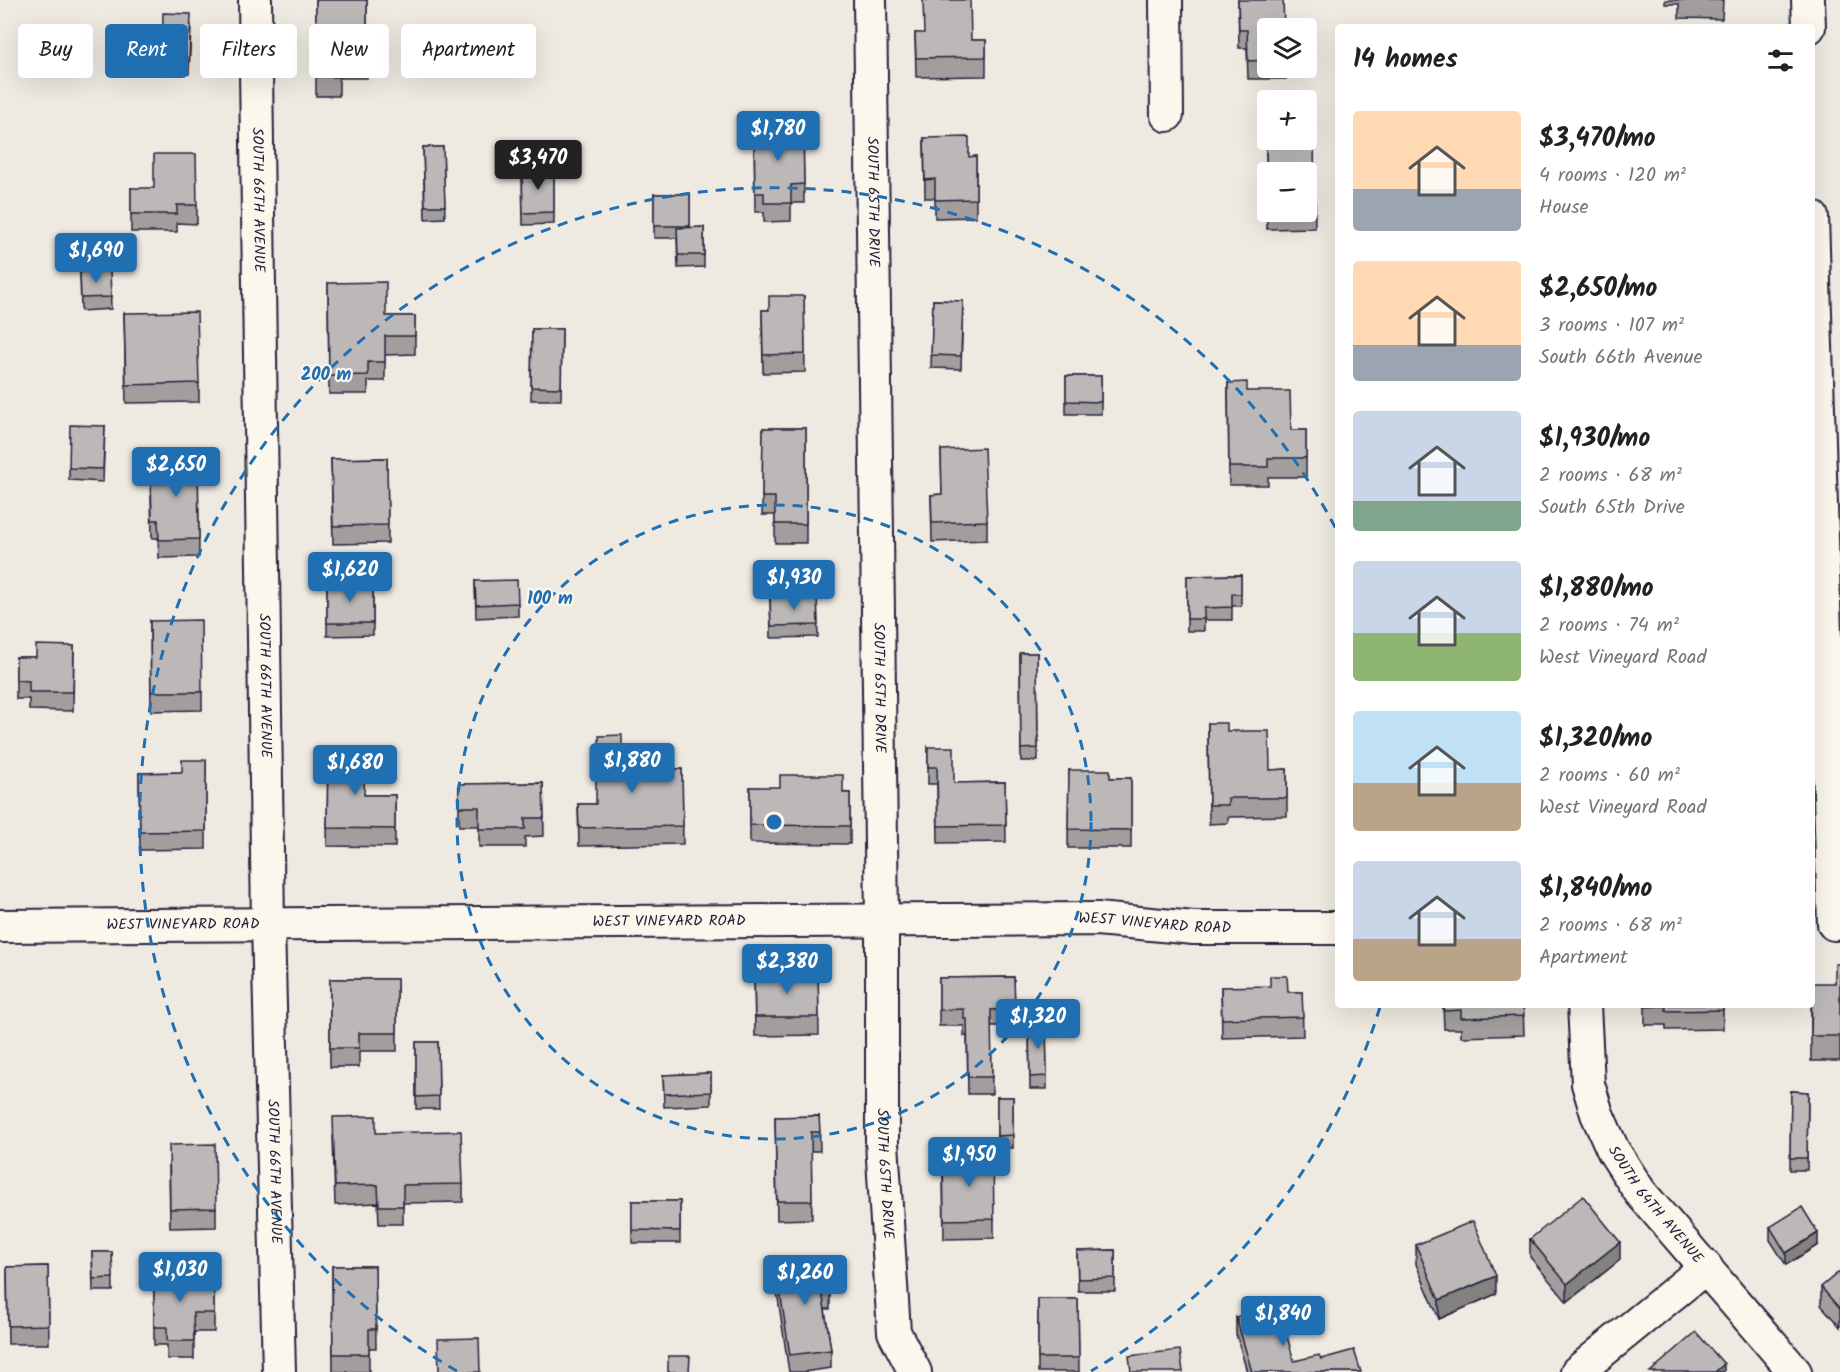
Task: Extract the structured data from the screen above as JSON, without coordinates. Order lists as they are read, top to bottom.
{
  "streets": {
    "street": [
      "SOUTH 66TH AVENUE",
      "SOUTH 65TH DRIVE",
      "WEST VINEYARD ROAD",
      "SOUTH 64TH AVENUE"
    ]
  },
  "crossings": [
    ["SOUTH 66TH AVENUE", "WEST VINEYARD ROAD"],
    ["SOUTH 65TH DRIVE", "WEST VINEYARD ROAD"]
  ],
  "page": {
    "map_buttons": ["+", "−"],
    "chip": [
      "Buy",
      "Rent",
      "Filters",
      "New",
      "Apartment"
    ],
    "heading": "14 homes",
    "list": [
      {
        "name": "$3,470/mo",
        "note": "4 rooms · 120 m² · House"
      },
      {
        "name": "$2,650/mo",
        "note": "3 rooms · 107 m² · South 66th Avenue"
      },
      {
        "name": "$1,930/mo",
        "note": "2 rooms · 68 m² · South 65th Drive"
      },
      {
        "name": "$1,880/mo",
        "note": "2 rooms · 74 m² · West Vineyard Road"
      },
      {
        "name": "$1,320/mo",
        "note": "2 rooms · 60 m² · West Vineyard Road"
      },
      {
        "name": "$1,840/mo",
        "note": "2 rooms · 68 m² · Apartment"
      }
    ],
    "price": [
      "$1,780",
      "$3,470",
      "$1,690",
      "$2,650",
      "$1,620",
      "$1,930",
      "$1,880",
      "$1,680",
      "$2,380",
      "$1,320",
      "$1,950",
      "$1,030",
      "$1,260",
      "$1,840"
    ]
  },
  "rings": ["200 m", "100 m"]
}
